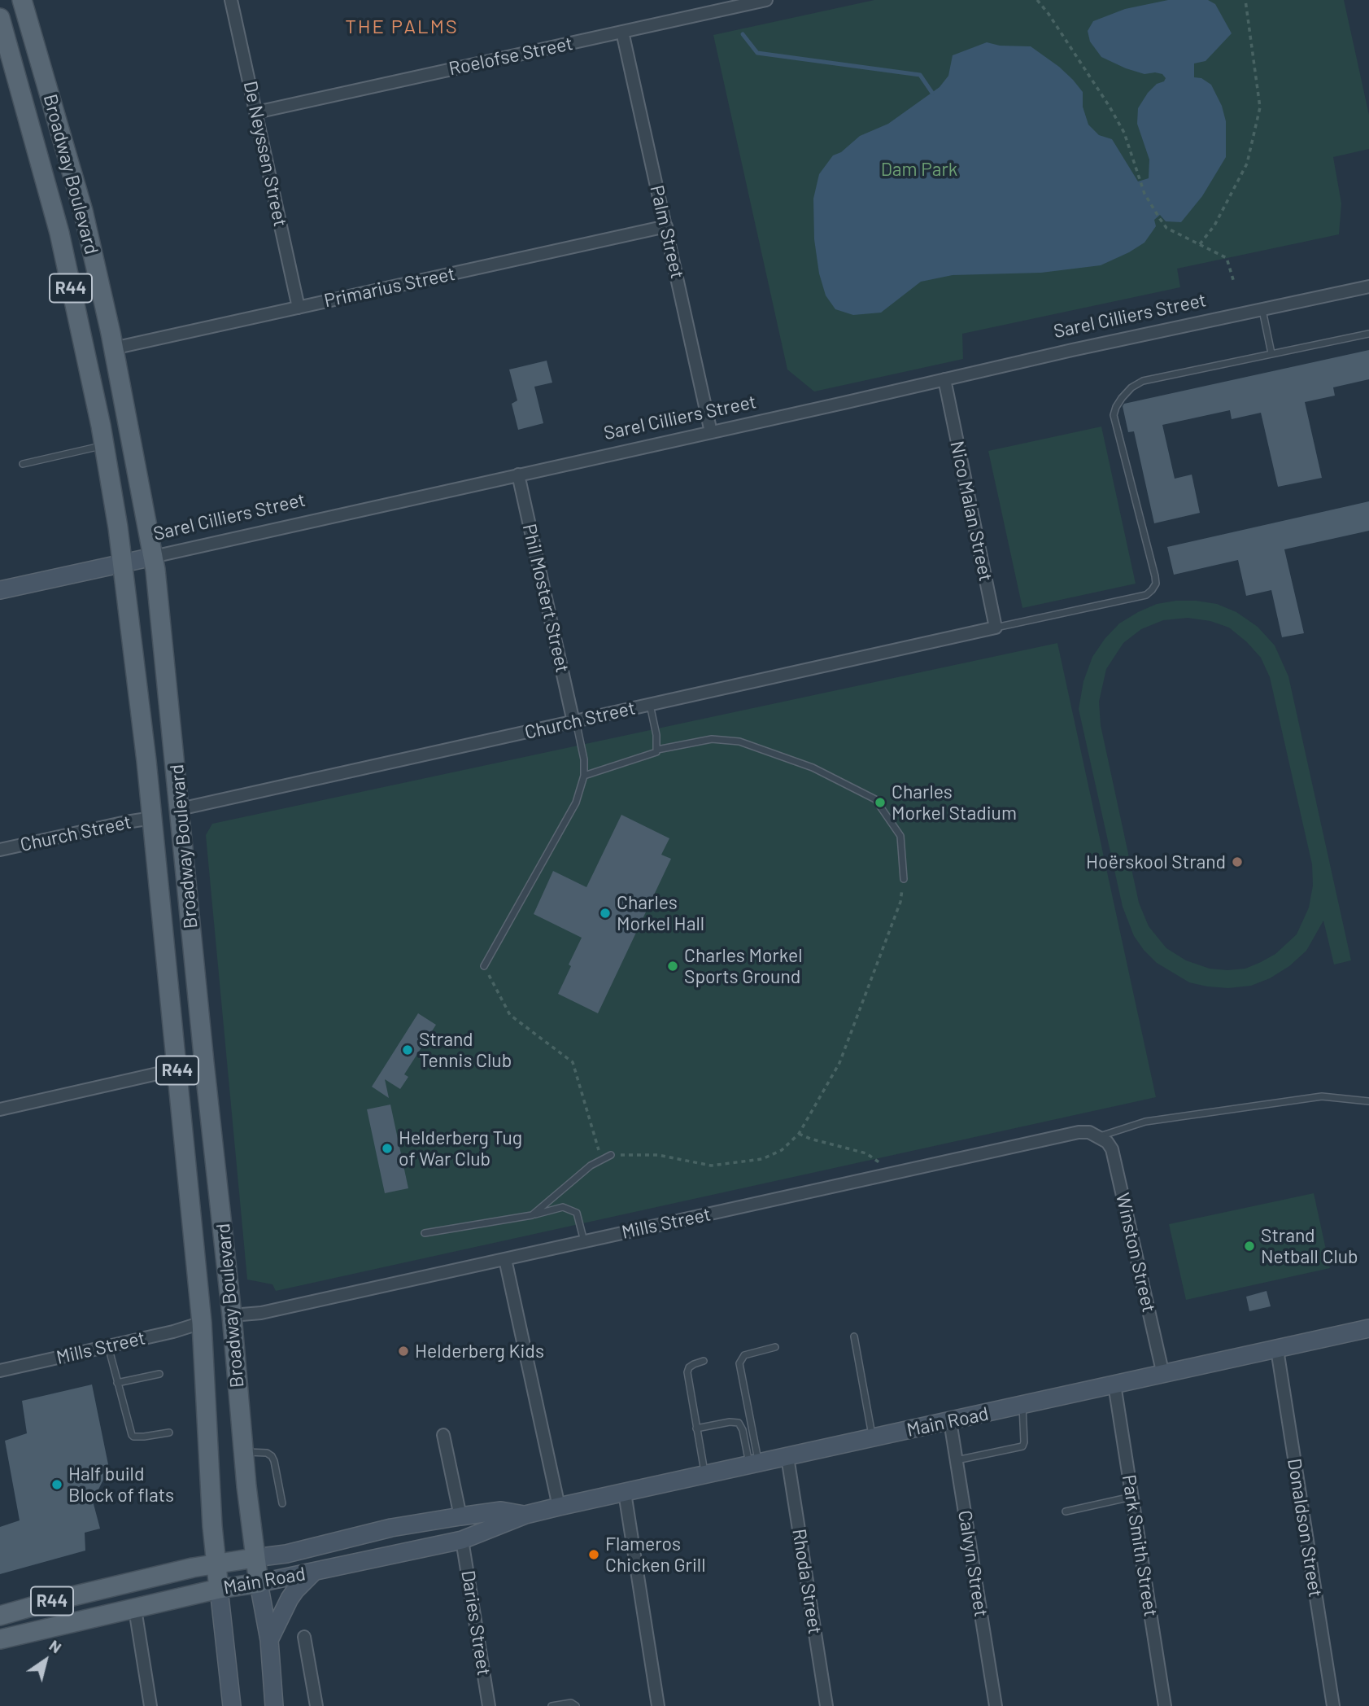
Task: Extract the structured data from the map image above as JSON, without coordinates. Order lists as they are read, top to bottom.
{
  "streets": {
    "main road": [
      "Broadway Boulevard",
      "R44",
      "Sarel Cilliers Street",
      "Main Road"
    ],
    "street": [
      "Roelofse Street",
      "De Neyssen Street",
      "Palm Street",
      "Primarius Street",
      "Nico Malan Street",
      "Phil Mostert Street",
      "Church Street",
      "Mills Street",
      "Winston Street",
      "Donaldson Street",
      "Park Smith Street",
      "Calvyn Street",
      "Rhoda Street",
      "Daries Street"
    ]
  },
  "crossings": [
    ["Roelofse Street", "De Neyssen Street"],
    ["Roelofse Street", "Palm Street"],
    ["De Neyssen Street", "Primarius Street"],
    ["Broadway Boulevard", "Primarius Street"],
    ["Broadway Boulevard", "Sarel Cilliers Street"],
    ["Broadway Boulevard", "Church Street"],
    ["Broadway Boulevard", "Mills Street"],
    ["Broadway Boulevard", "Main Road"],
    ["Palm Street", "Primarius Street"],
    ["Palm Street", "Sarel Cilliers Street"],
    ["Sarel Cilliers Street", "Nico Malan Street"],
    ["Sarel Cilliers Street", "Phil Mostert Street"],
    ["Nico Malan Street", "Church Street"],
    ["Phil Mostert Street", "Church Street"],
    ["Mills Street", "Winston Street"],
    ["Winston Street", "Main Road"],
    ["Main Road", "Donaldson Street"],
    ["Main Road", "Park Smith Street"],
    ["Main Road", "Calvyn Street"],
    ["Main Road", "Rhoda Street"],
    ["Main Road", "Daries Street"]
  ],
  "districts": ["THE PALMS"],
  "parks": ["Dam Park"],
  "places": [
    "Charles Morkel Stadium",
    "Hoërskool Strand",
    "Charles Morkel Hall",
    "Charles Morkel Sports Ground",
    "Strand Tennis Club",
    "Helderberg Tug of War Club",
    "Strand Netball Club",
    "Helderberg Kids",
    "Half build Block of flats",
    "Flameros Chicken Grill"
  ],
  "north": "top right"
}
